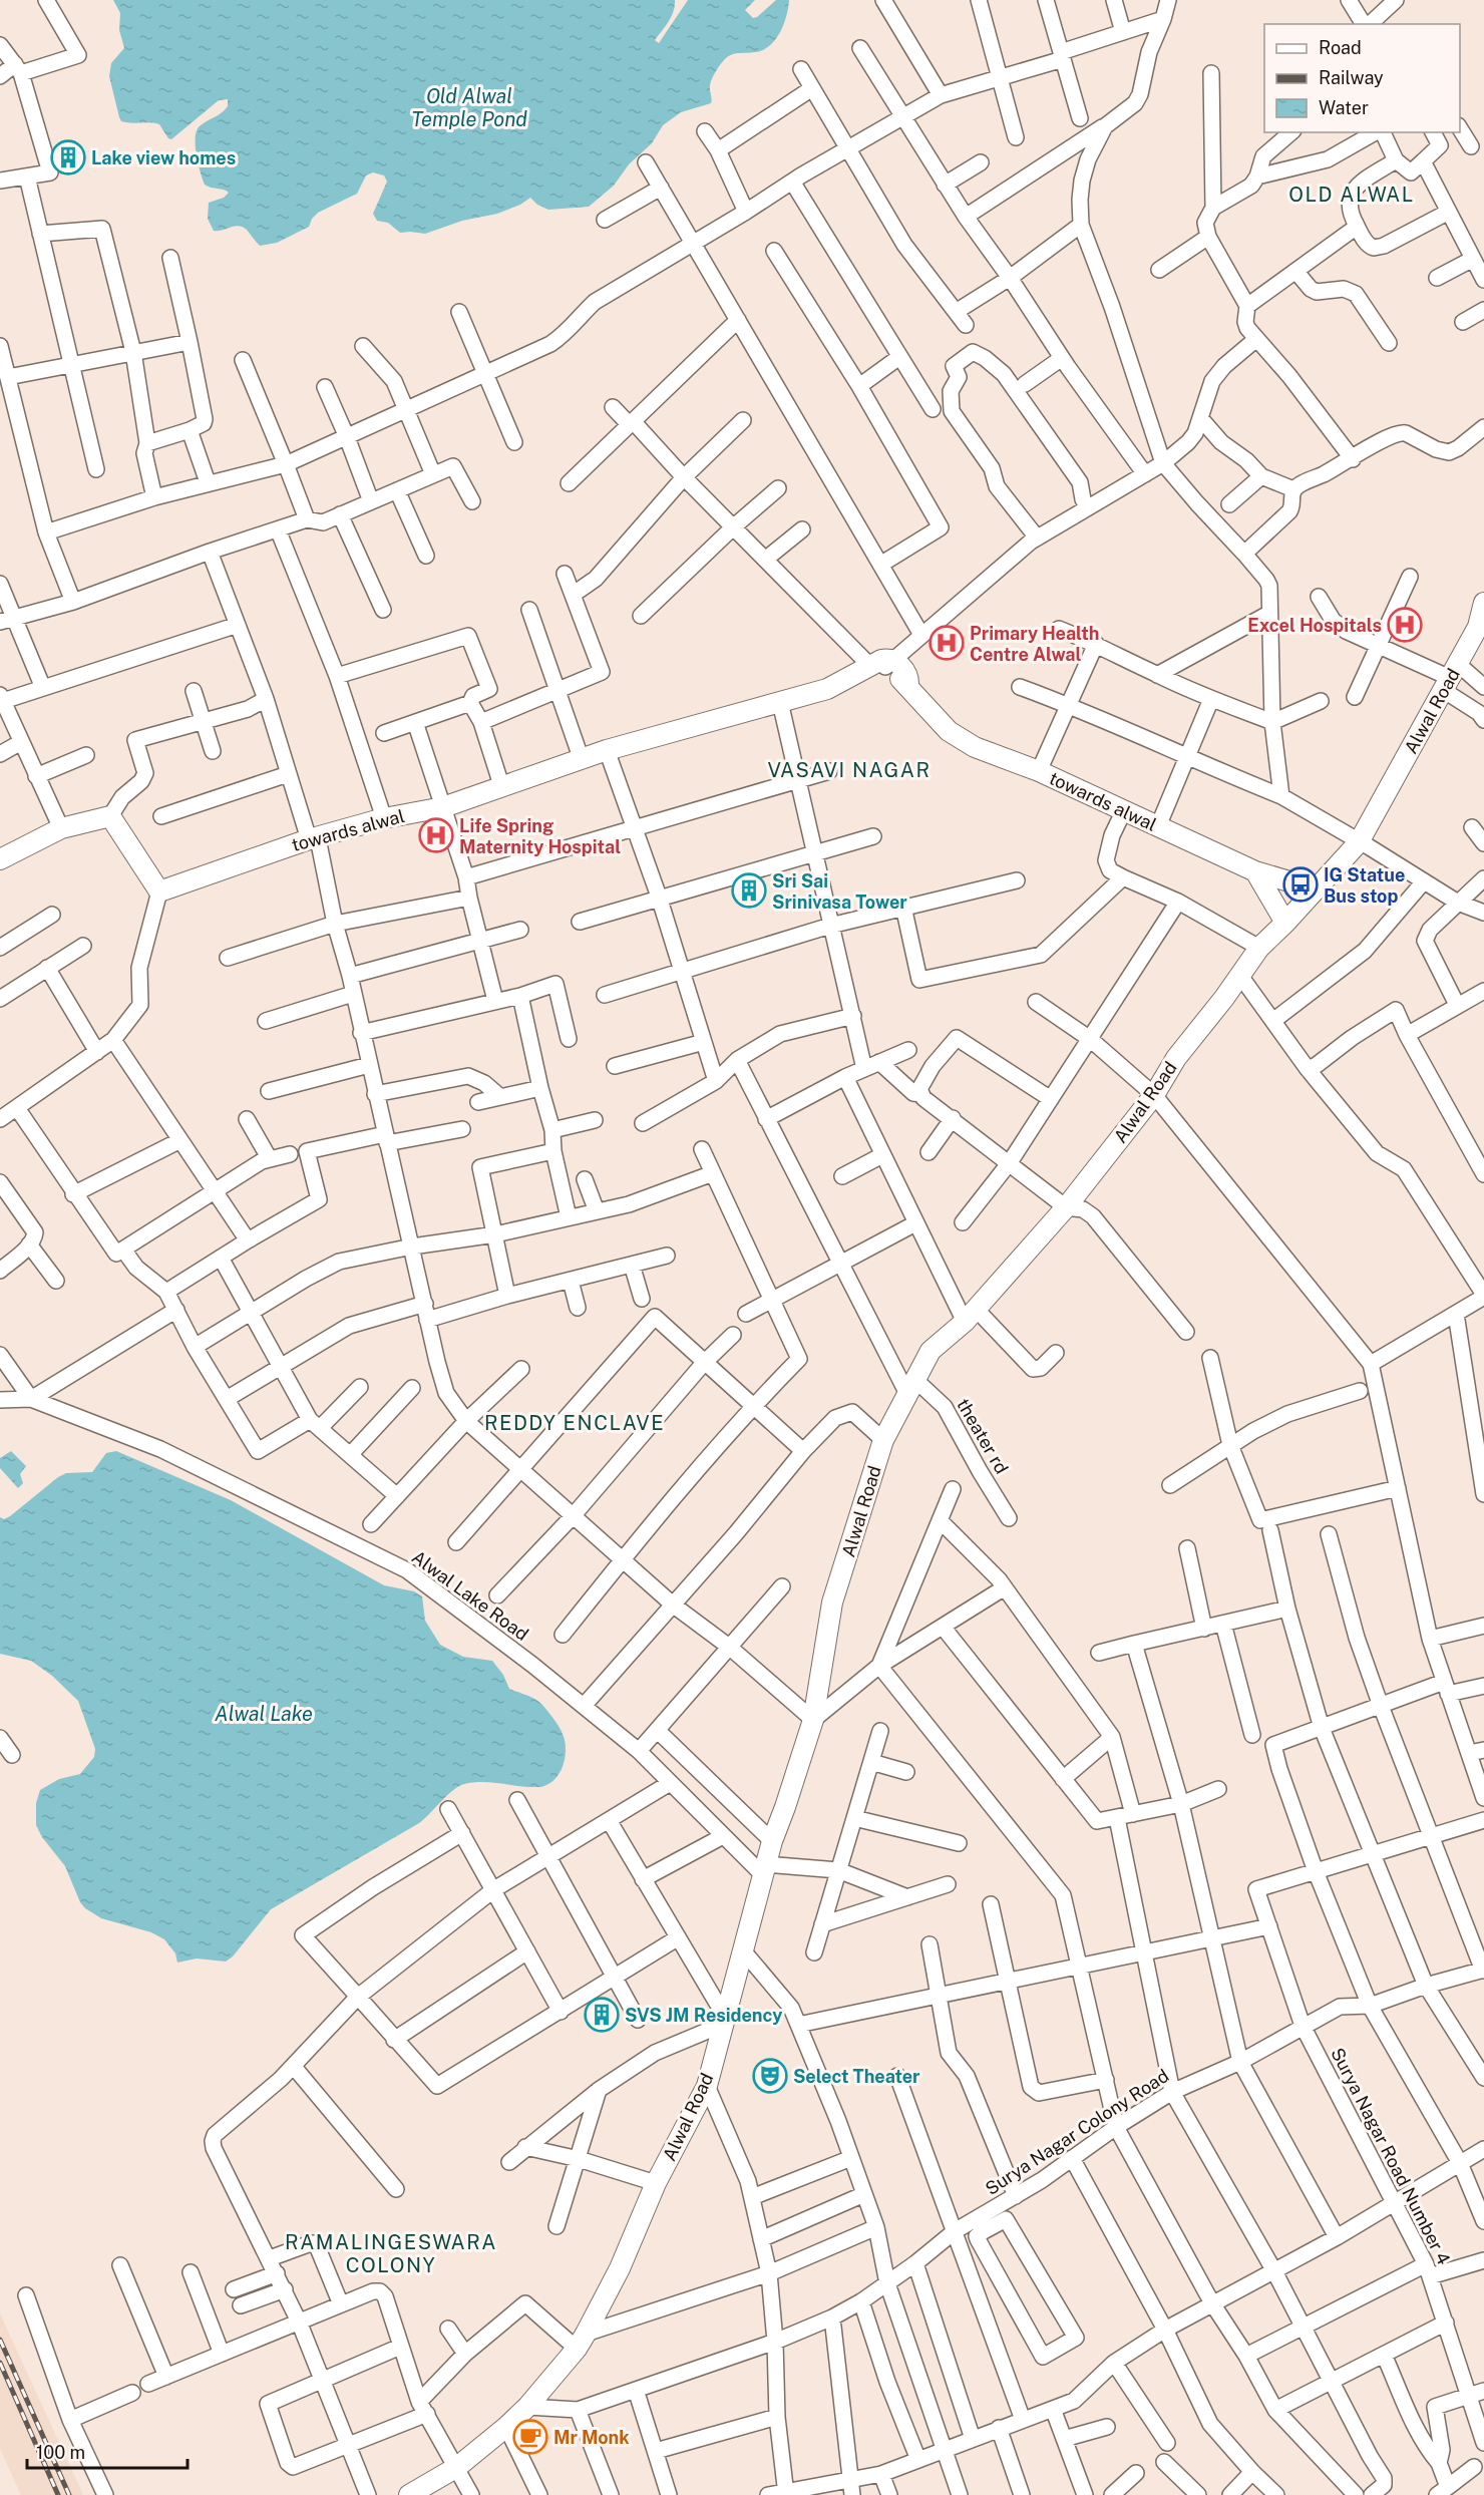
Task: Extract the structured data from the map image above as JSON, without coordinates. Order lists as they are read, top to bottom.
{
  "streets": {
    "main road": ["Alwal Road", "towards alwal"],
    "street": [
      "theater rd",
      "Alwal Lake Road",
      "Surya Nagar Colony Road",
      "Surya Nagar Road Number 4"
    ]
  },
  "crossings": [
    ["Alwal Road", "towards alwal"],
    ["Alwal Road", "theater rd"],
    ["Alwal Road", "Alwal Lake Road"],
    ["Surya Nagar Colony Road", "Surya Nagar Road Number 4"]
  ],
  "districts": [
    "OLD ALWAL",
    "VASAVI NAGAR",
    "REDDY ENCLAVE",
    "RAMALINGESWARA COLONY"
  ],
  "water": ["Old Alwal Temple Pond", "Alwal Lake"],
  "places": {
    "building": ["Lake view homes", "Sri Sai Srinivasa Tower", "SVS JM Residency"],
    "hospital": ["Excel Hospitals", "Primary Health Centre Alwal", "Life Spring Maternity Hospital"],
    "bus stop": ["IG Statue Bus stop"],
    "theatre": ["Select Theater"],
    "cafe": ["Mr Monk"]
  },
  "legend": ["Road", "Railway", "Water"],
  "scale_bar": "100 m"
}
